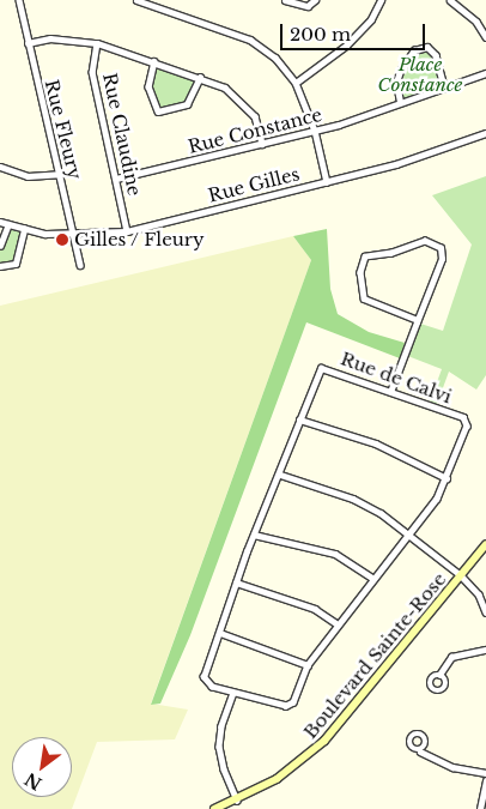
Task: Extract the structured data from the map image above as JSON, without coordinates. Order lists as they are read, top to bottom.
{
  "streets": {
    "street": [
      "Rue Fleury",
      "Rue Constance",
      "Rue Claudine",
      "Rue Gilles",
      "Rue de Calvi",
      "Boulevard Sainte-Rose"
    ]
  },
  "crossings": [
    ["Rue Fleury", "Rue Gilles"],
    ["Rue Constance", "Rue Claudine"],
    ["Rue Claudine", "Rue Gilles"]
  ],
  "parks": ["Place Constance"],
  "places": ["Gilles / Fleury"],
  "scale_bar": "200 m",
  "north": "bottom left"
}
